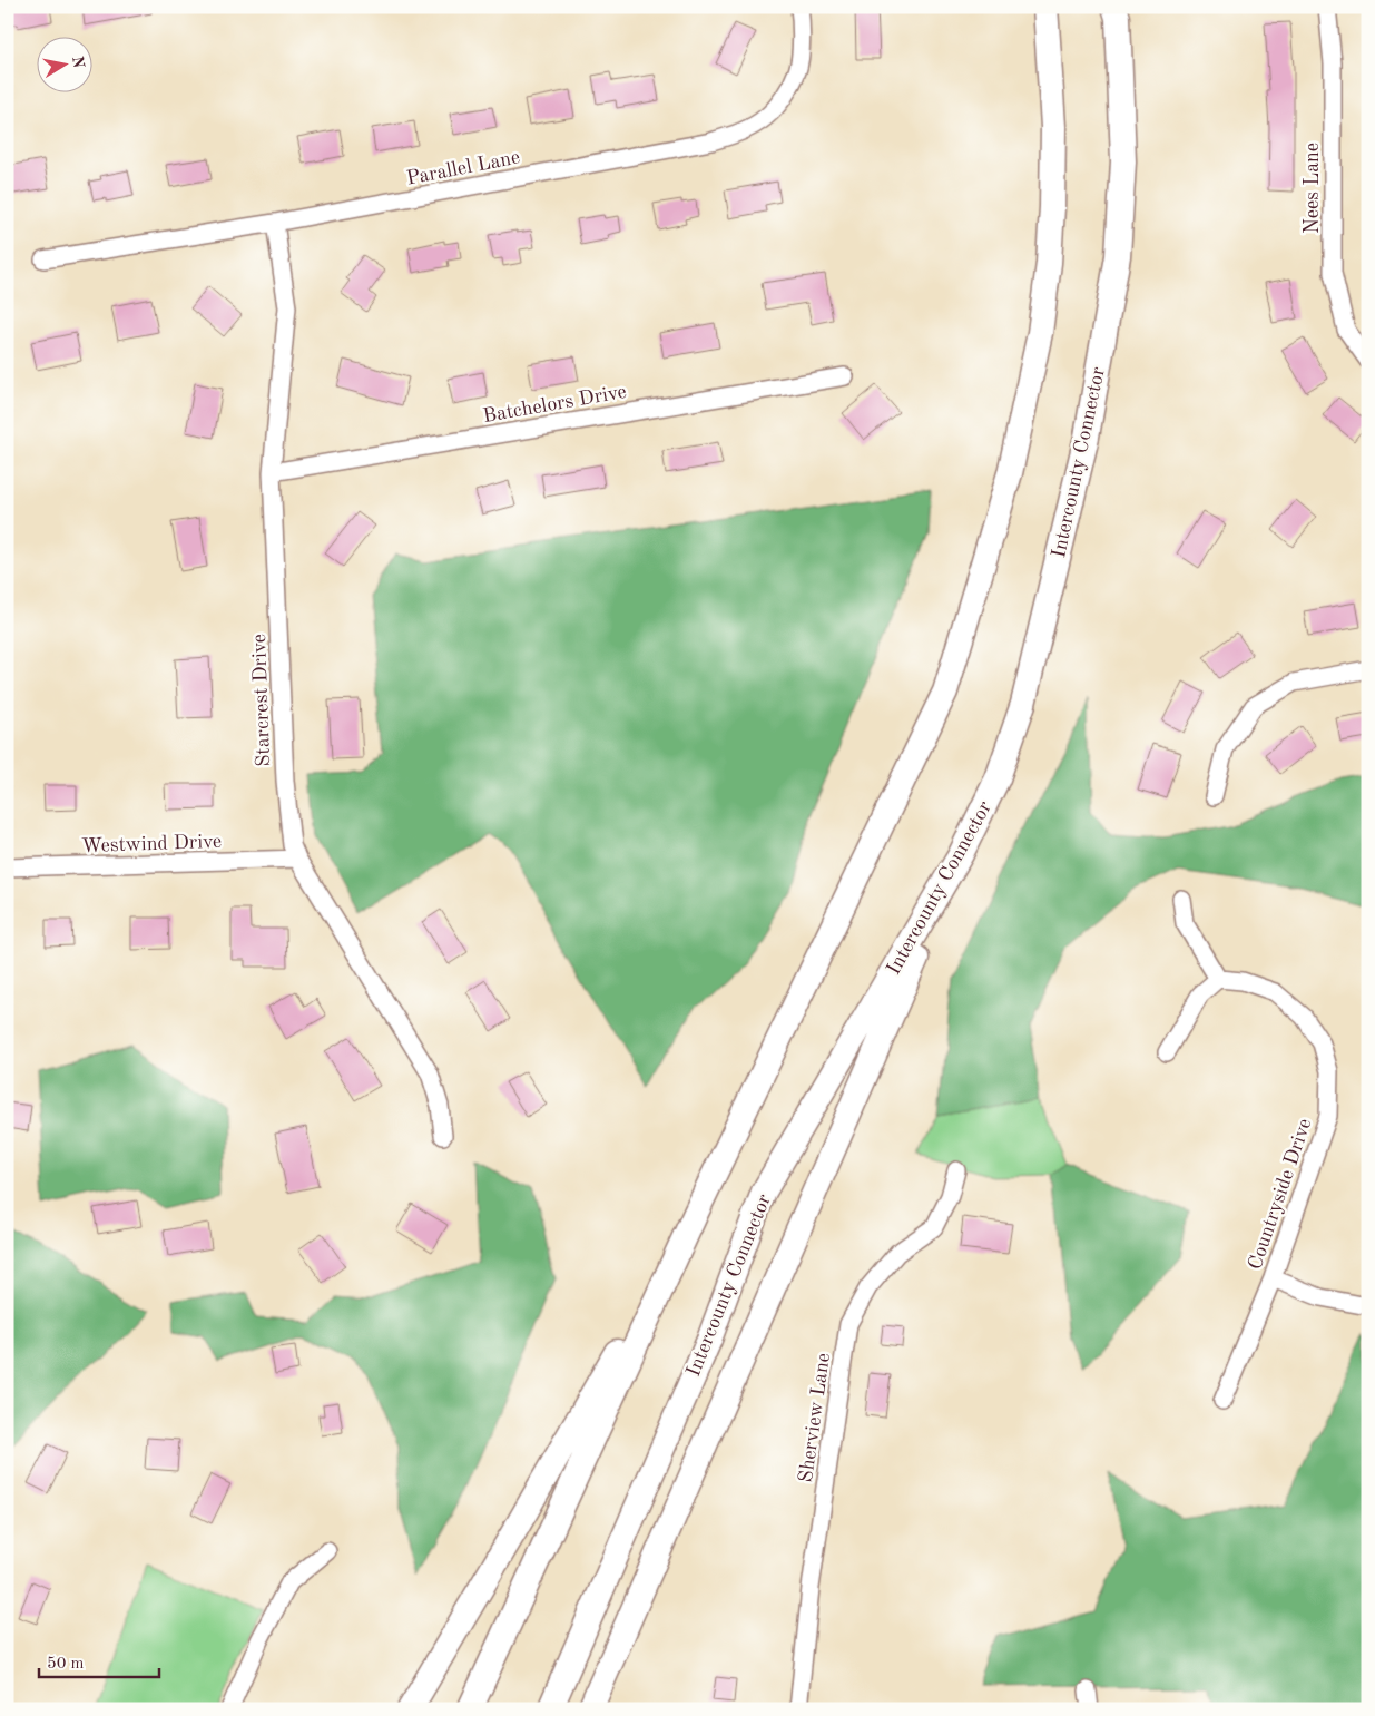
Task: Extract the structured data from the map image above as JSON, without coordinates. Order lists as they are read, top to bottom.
{
  "streets": {
    "highway": ["Intercounty Connector"],
    "street": [
      "Parallel Lane",
      "Nees Lane",
      "Batchelors Drive",
      "Starcrest Drive",
      "Westwind Drive",
      "Countryside Drive",
      "Sherview Lane"
    ]
  },
  "crossings": [
    ["Parallel Lane", "Starcrest Drive"],
    ["Batchelors Drive", "Starcrest Drive"],
    ["Starcrest Drive", "Westwind Drive"]
  ],
  "scale_bar": "50 m",
  "north": "right"
}
